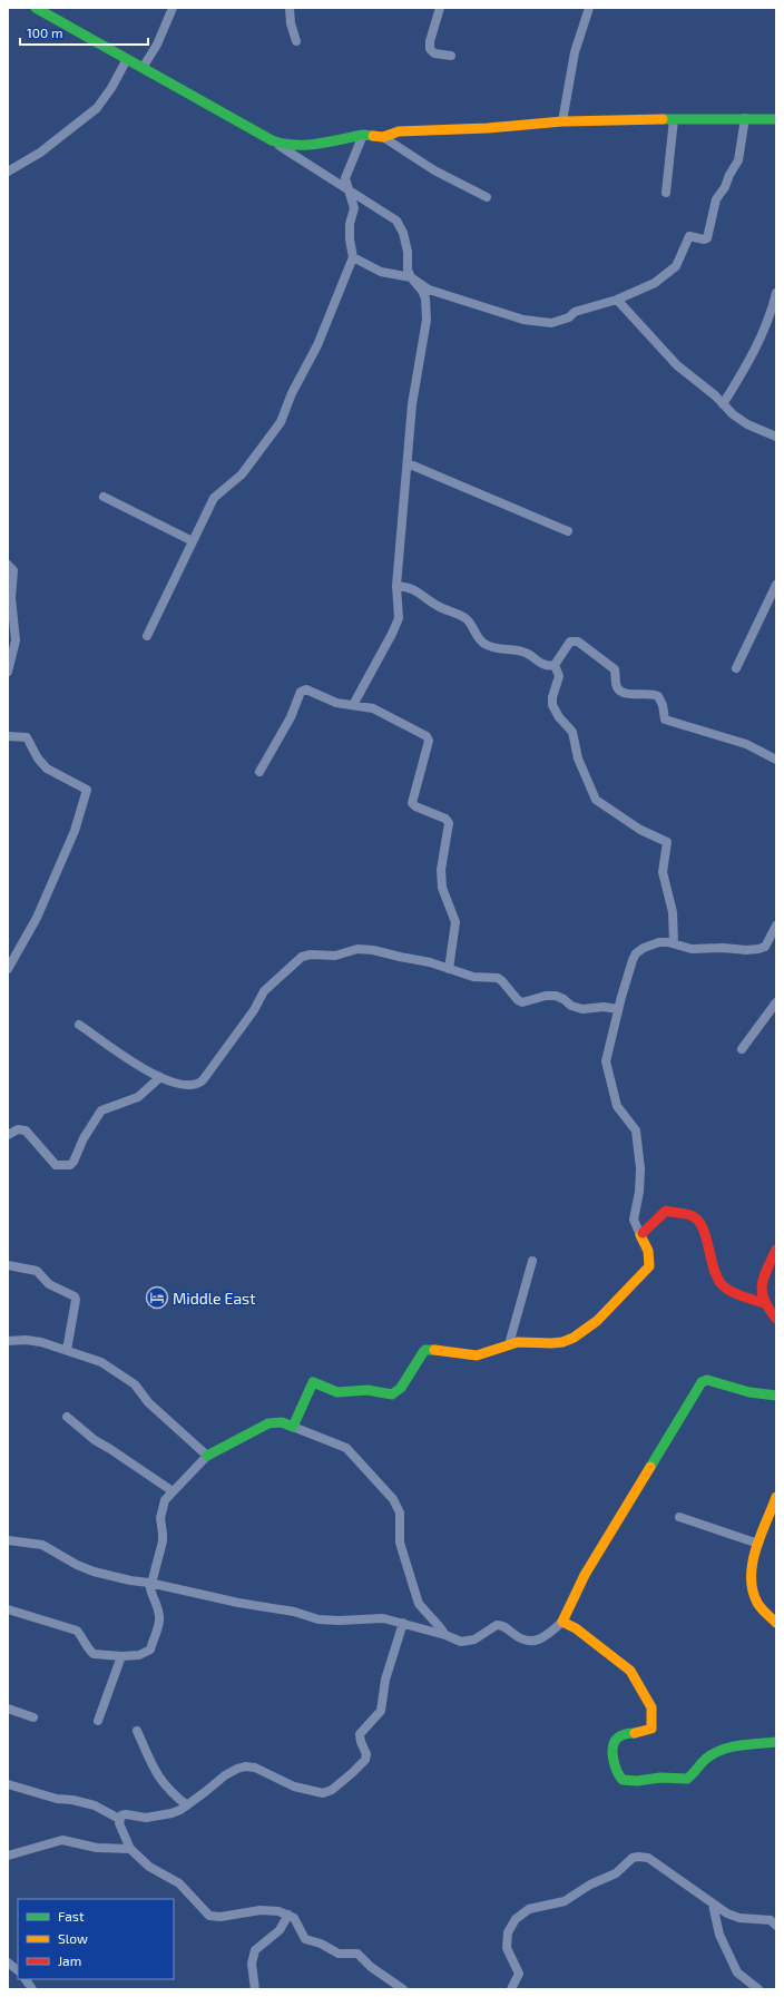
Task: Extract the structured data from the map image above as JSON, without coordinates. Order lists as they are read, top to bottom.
{
  "places": {
    "hotel": ["Middle East"]
  },
  "legend": ["Fast", "Slow", "Jam"],
  "scale_bar": "100 m"
}
